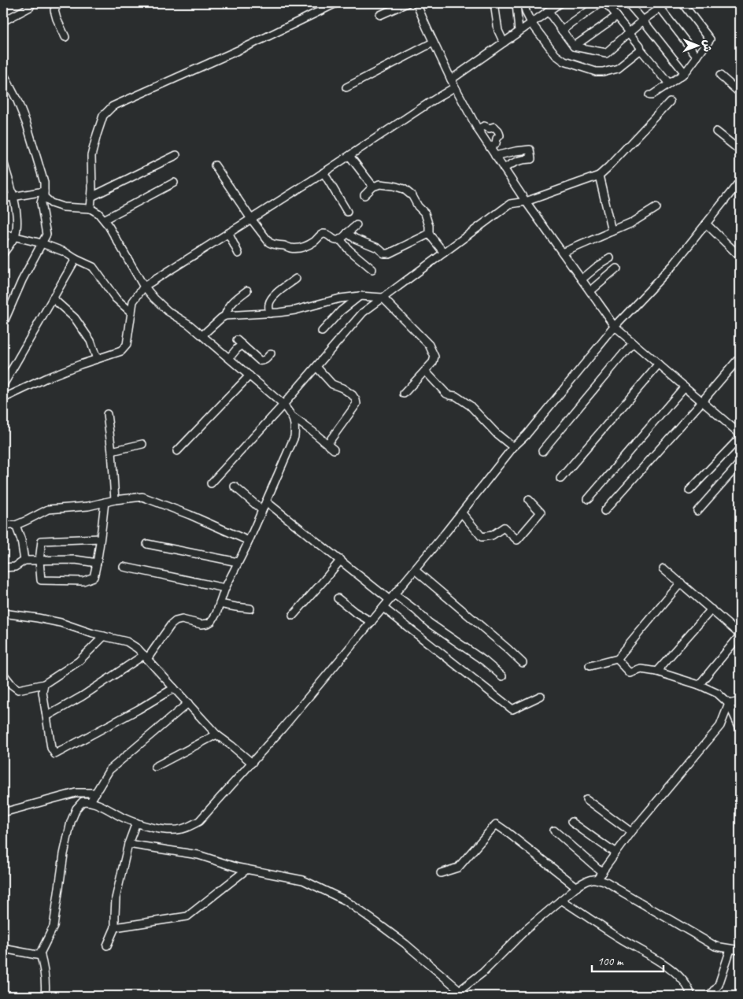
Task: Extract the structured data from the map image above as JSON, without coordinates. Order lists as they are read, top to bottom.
{
  "scale_bar": "100 m",
  "north": "right"
}
